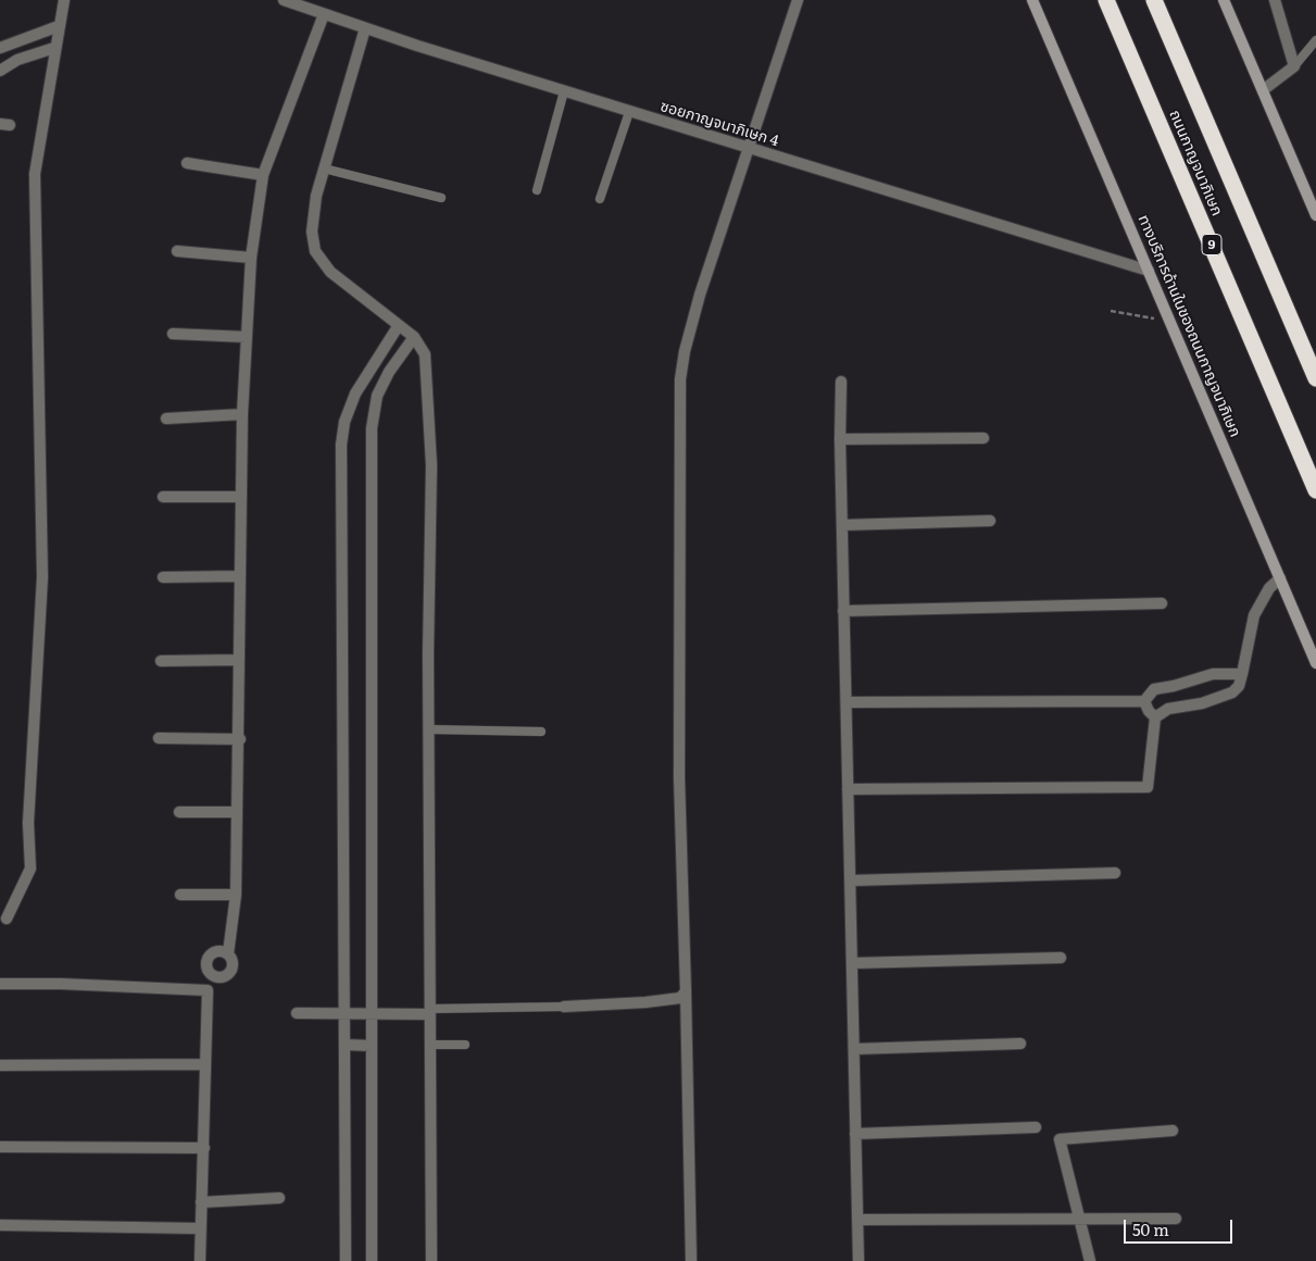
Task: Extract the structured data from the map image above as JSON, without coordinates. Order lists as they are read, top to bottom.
{
  "streets": {
    "highway": ["ถนนกาญจนาภิเษก", "9"],
    "main road": ["ทางบริการด้านในของถนนกาญจนาภิเษก"],
    "street": ["ซอยกาญจนาภิเษก 4"]
  },
  "crossings": [
    ["ซอยกาญจนาภิเษก 4", "ทางบริการด้านในของถนนกาญจนาภิเษก"]
  ],
  "scale_bar": "50 m"
}
